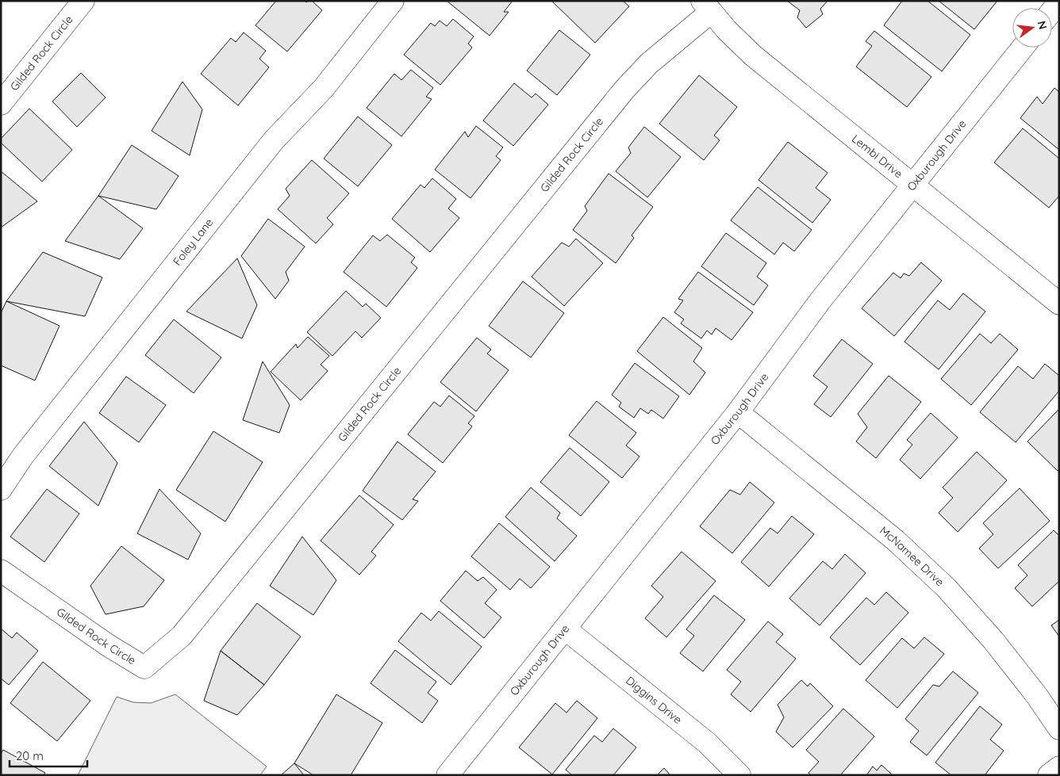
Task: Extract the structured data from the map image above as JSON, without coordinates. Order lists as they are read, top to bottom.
{
  "streets": {
    "street": [
      "Gilded Rock Circle",
      "Oxburough Drive",
      "Lembi Drive",
      "Foley Lane",
      "McNamee Drive",
      "Diggins Drive"
    ]
  },
  "crossings": [
    ["Gilded Rock Circle", "Lembi Drive"],
    ["Oxburough Drive", "Lembi Drive"],
    ["Oxburough Drive", "McNamee Drive"],
    ["Oxburough Drive", "Diggins Drive"]
  ],
  "scale_bar": "20 m",
  "north": "right"
}
